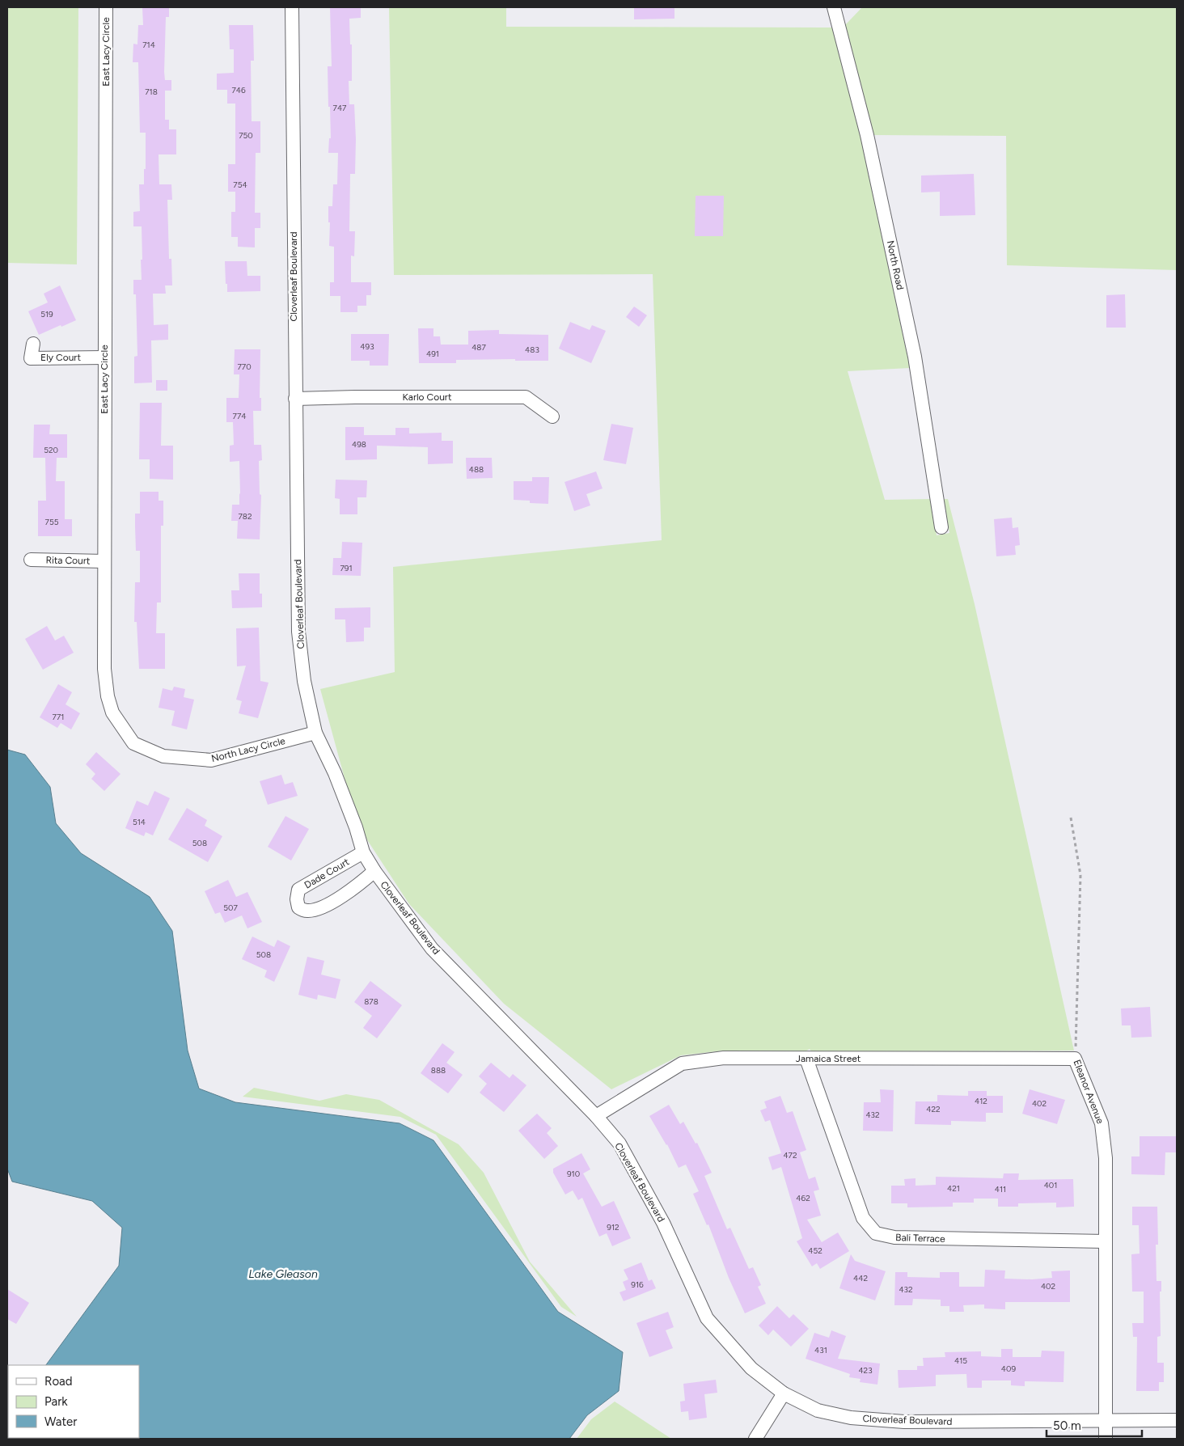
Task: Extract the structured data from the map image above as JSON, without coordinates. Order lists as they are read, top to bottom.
{
  "streets": {
    "street": [
      "East Lacy Circle",
      "North Road",
      "Cloverleaf Boulevard",
      "Ely Court",
      "Karlo Court",
      "Rita Court",
      "North Lacy Circle",
      "Dade Court",
      "Jamaica Street",
      "Eleanor Avenue",
      "Bali Terrace"
    ]
  },
  "crossings": [
    ["East Lacy Circle", "Ely Court"],
    ["East Lacy Circle", "Rita Court"],
    ["East Lacy Circle", "North Lacy Circle"],
    ["Cloverleaf Boulevard", "Karlo Court"],
    ["Cloverleaf Boulevard", "North Lacy Circle"],
    ["Cloverleaf Boulevard", "Dade Court"],
    ["Cloverleaf Boulevard", "Jamaica Street"],
    ["Cloverleaf Boulevard", "Eleanor Avenue"],
    ["Jamaica Street", "Eleanor Avenue"],
    ["Jamaica Street", "Bali Terrace"],
    ["Eleanor Avenue", "Bali Terrace"]
  ],
  "water": ["Lake Gleason"],
  "house_numbers": [
    "714",
    "746",
    "718",
    "747",
    "750",
    "754",
    "519",
    "493",
    "487",
    "483",
    "491",
    "770",
    "774",
    "498",
    "520",
    "488",
    "782",
    "755",
    "791",
    "771",
    "514",
    "508",
    "507",
    "508",
    "878",
    "888",
    "412",
    "402",
    "422",
    "432",
    "472",
    "910",
    "401",
    "421",
    "411",
    "462",
    "912",
    "452",
    "442",
    "916",
    "402",
    "432",
    "431",
    "415",
    "409",
    "423"
  ],
  "legend": ["Road", "Park", "Water"],
  "scale_bar": "50 m"
}
